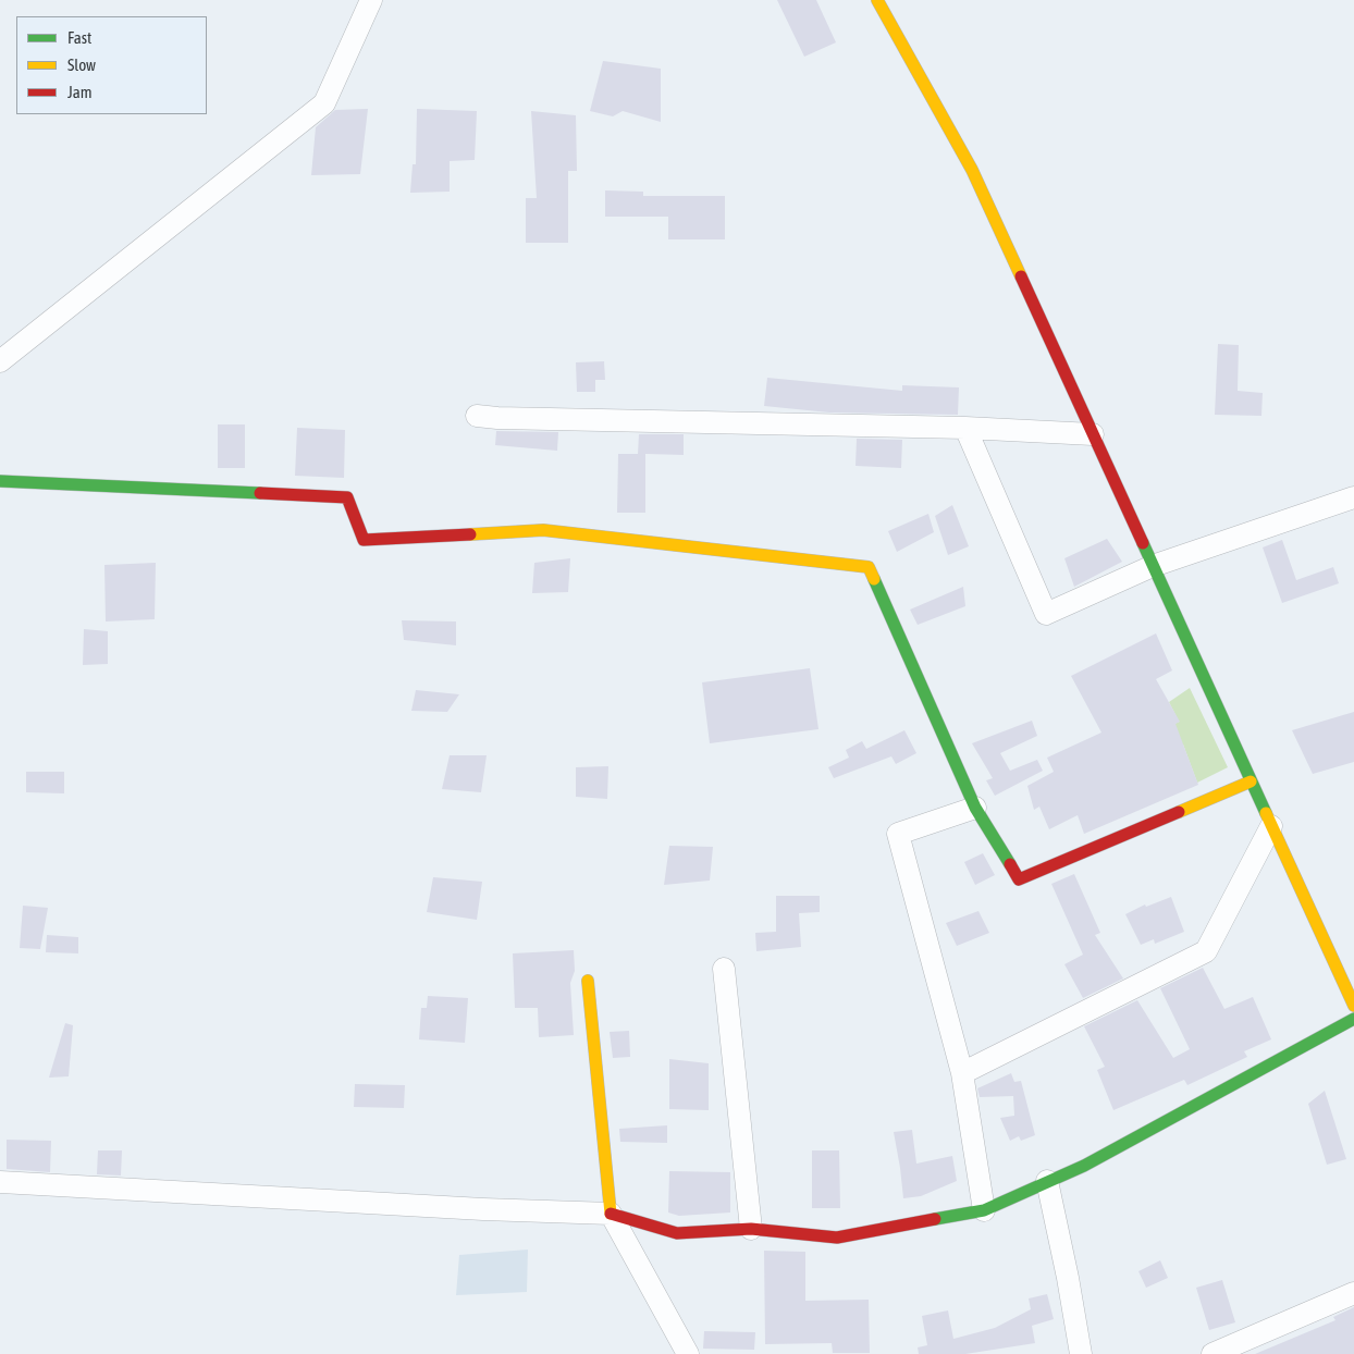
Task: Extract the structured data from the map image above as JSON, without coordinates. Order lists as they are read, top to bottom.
{
  "legend": ["Fast", "Slow", "Jam"]
}
